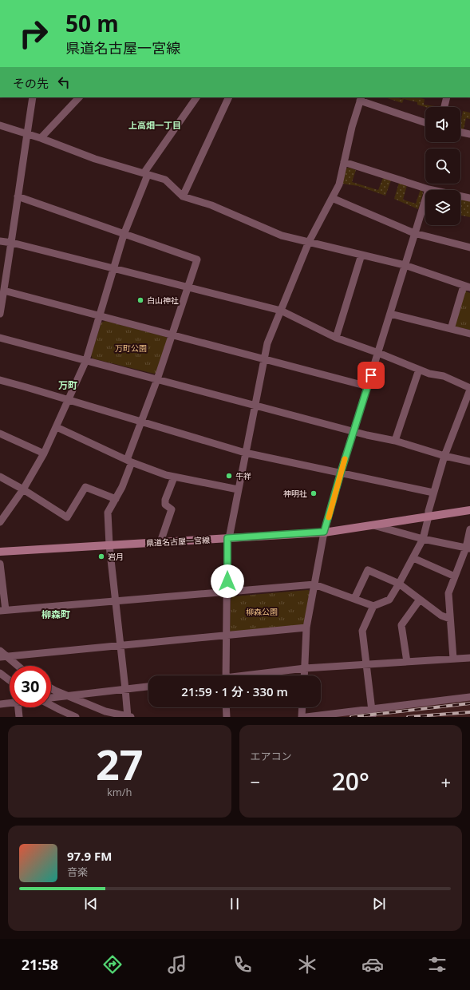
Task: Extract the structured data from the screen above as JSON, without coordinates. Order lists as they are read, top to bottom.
{
  "streets": {
    "main road": ["県道名古屋一宮線"]
  },
  "districts": ["上高畑一丁目", "万町", "柳森町"],
  "parks": ["万町公園", "柳森公園"],
  "places": [
    "白山神社",
    "牛祥",
    "神明社",
    "岩月"
  ],
  "page": {
    "turn": ["50 m", "県道名古屋一宮線"],
    "then": "その先",
    "limit": "30",
    "trip": "21:59 · 1 分 · 330 m",
    "tile": [
      ["27", "km/h"],
      "エアコン"
    ],
    "heat": ["−", "20°", "+"],
    "song": ["97.9 FM", "音楽"],
    "tabs": "21:58"
  }
}
